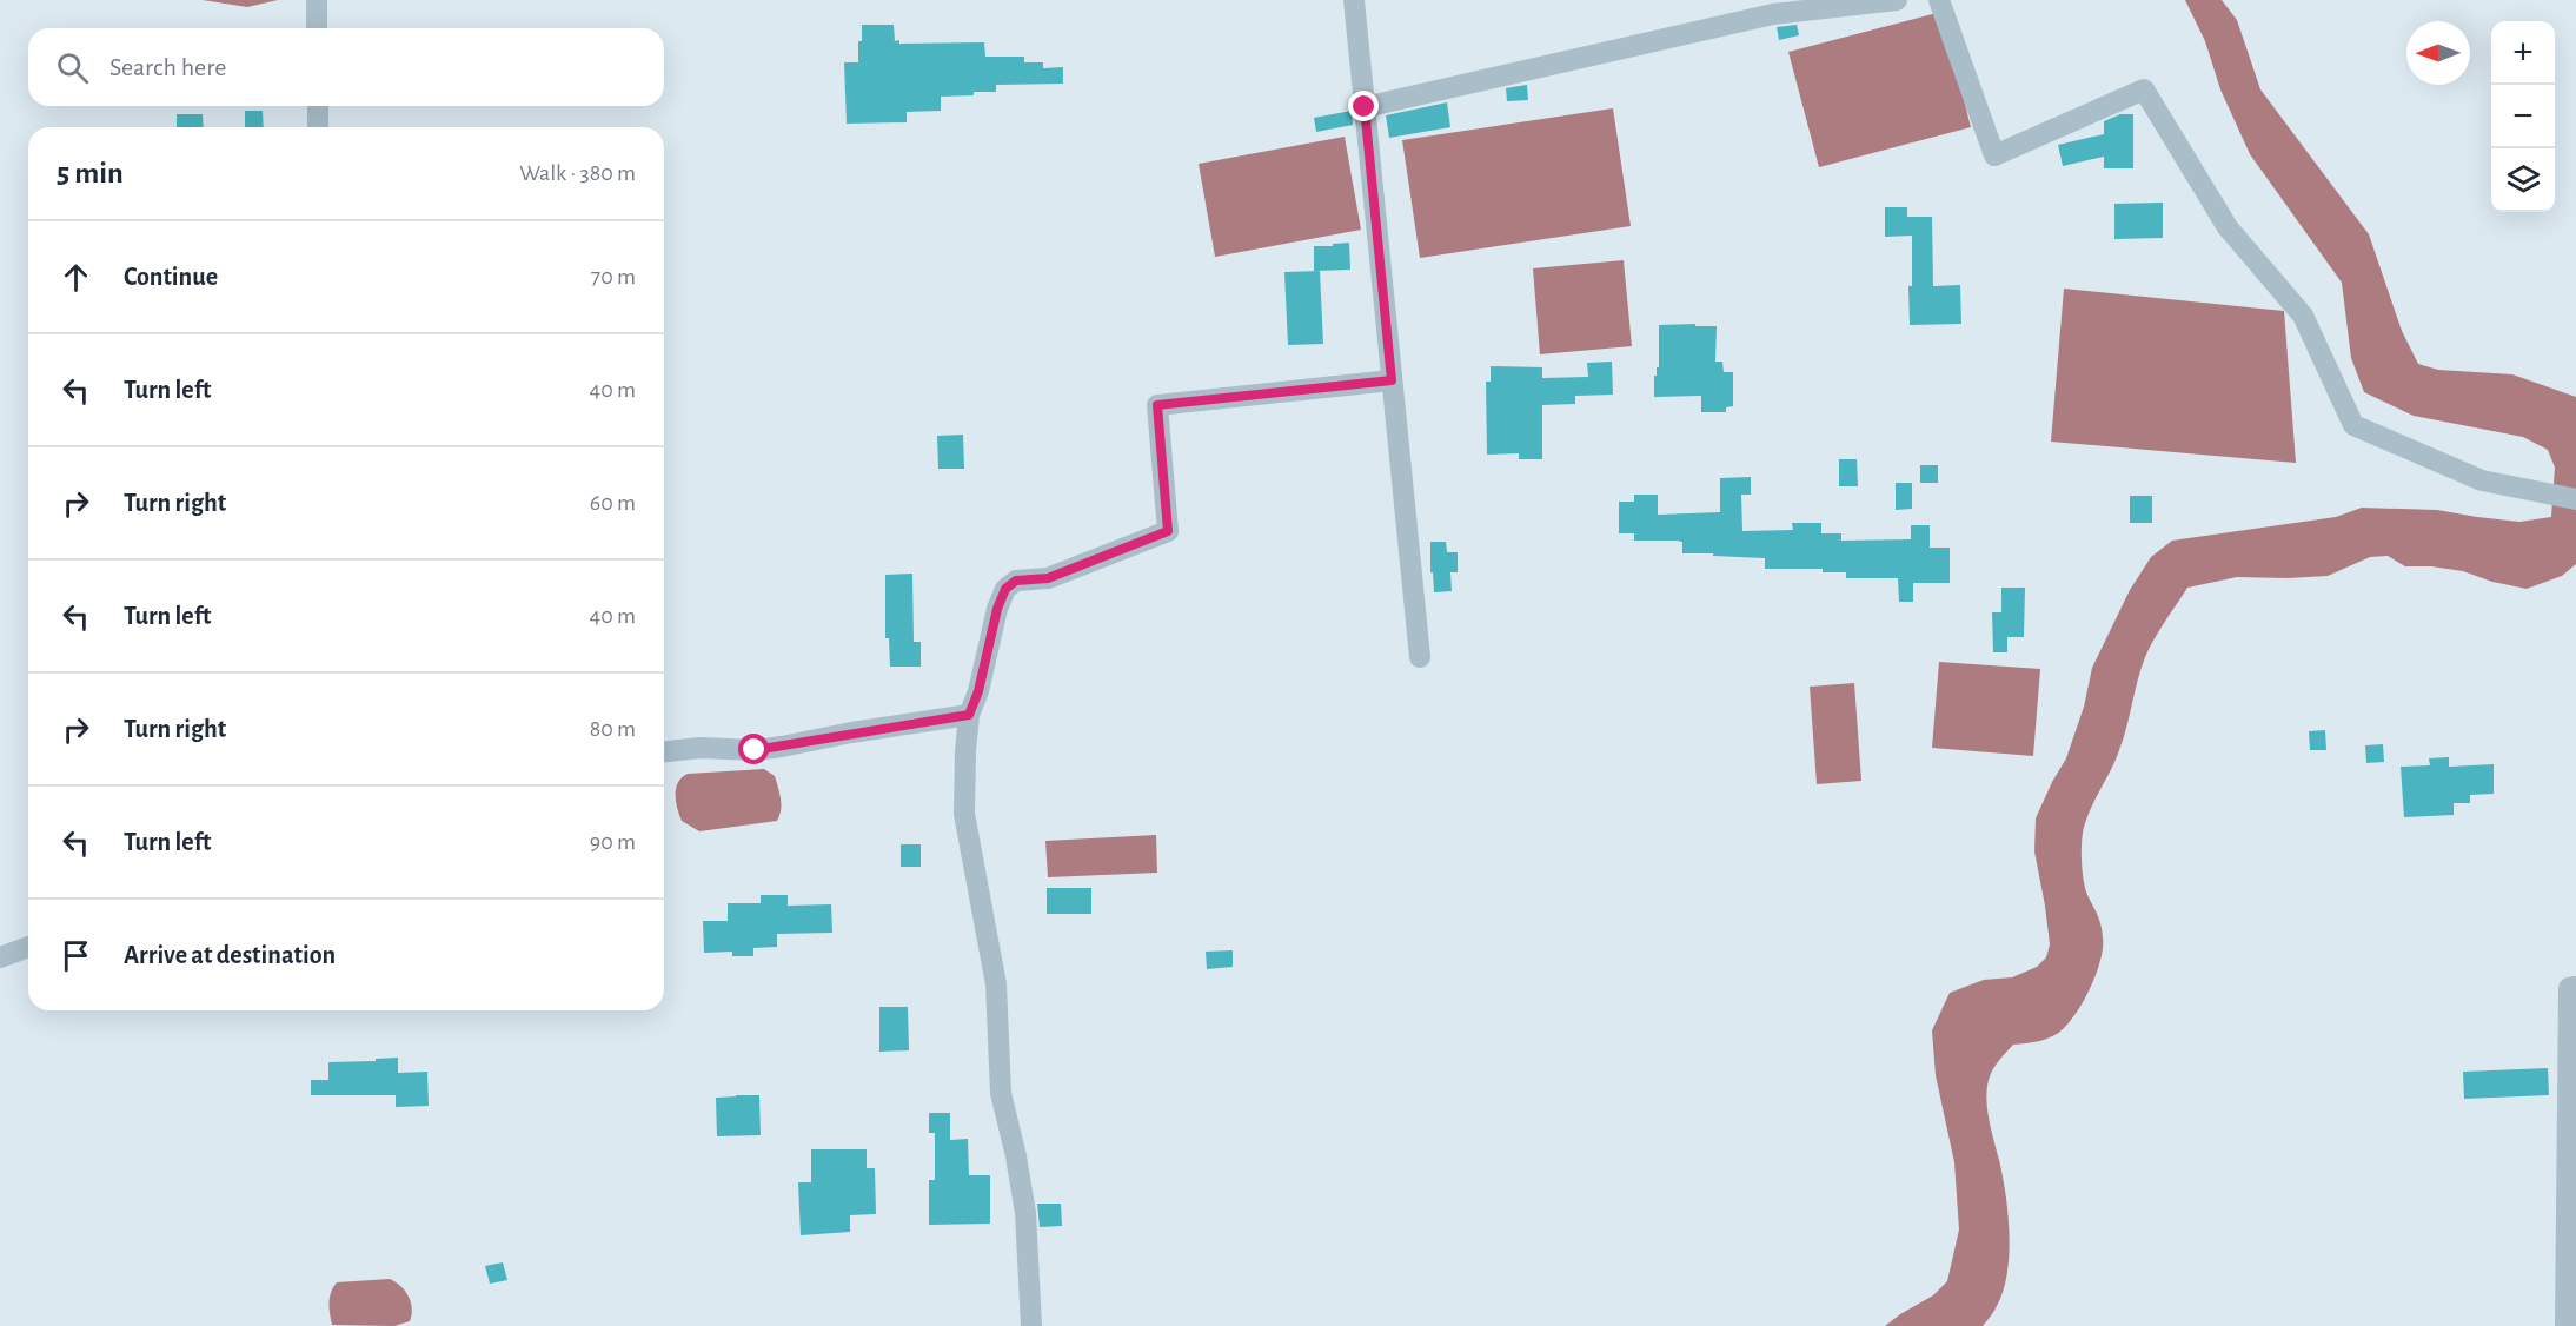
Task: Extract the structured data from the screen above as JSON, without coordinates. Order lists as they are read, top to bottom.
{
  "north": "left",
  "page": {
    "map_buttons": ["+", "−"],
    "search": "Search here",
    "heading": ["5 min", "Walk · 380 m"],
    "list": [
      ["Continue", "70 m"],
      ["Turn left", "40 m"],
      ["Turn right", "60 m"],
      ["Turn left", "40 m"],
      ["Turn right", "80 m"],
      ["Turn left", "90 m"],
      "Arrive at destination"
    ]
  }
}
